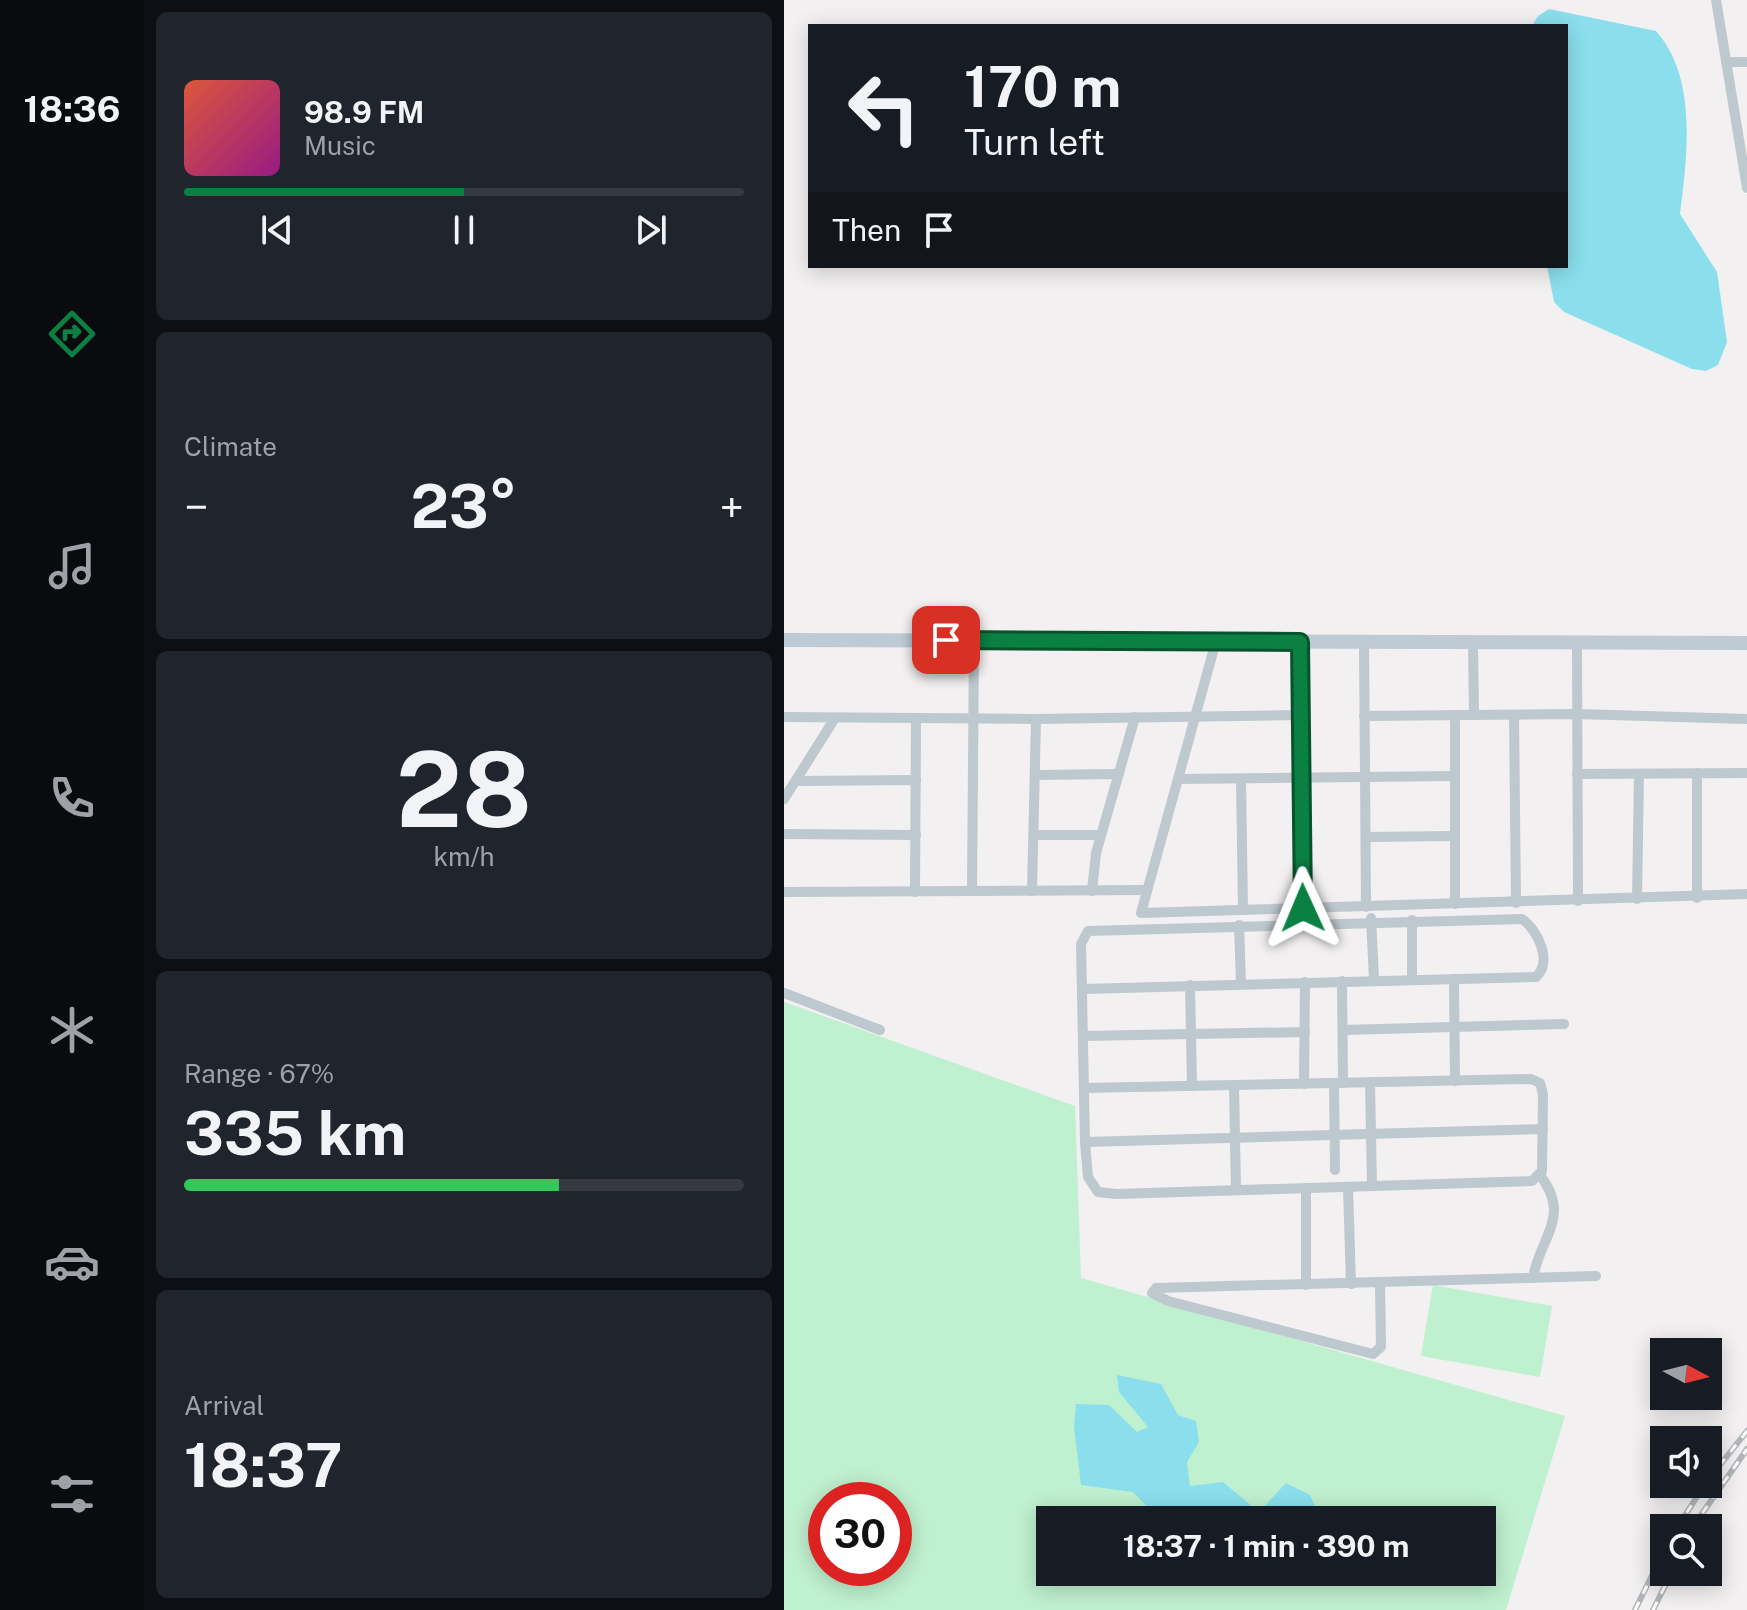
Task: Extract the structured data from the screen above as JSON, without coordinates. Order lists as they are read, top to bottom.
{
  "north": "right",
  "page": {
    "tabs": "18:36",
    "turn": ["170 m", "Turn left"],
    "song": ["98.9 FM", "Music"],
    "then": "Then",
    "tile": [
      "Climate",
      ["28", "km/h"],
      ["Range · 67%", "335 km"],
      ["Arrival", "18:37"]
    ],
    "heat": ["−", "23°", "+"],
    "limit": "30",
    "trip": "18:37 · 1 min · 390 m"
  }
}
